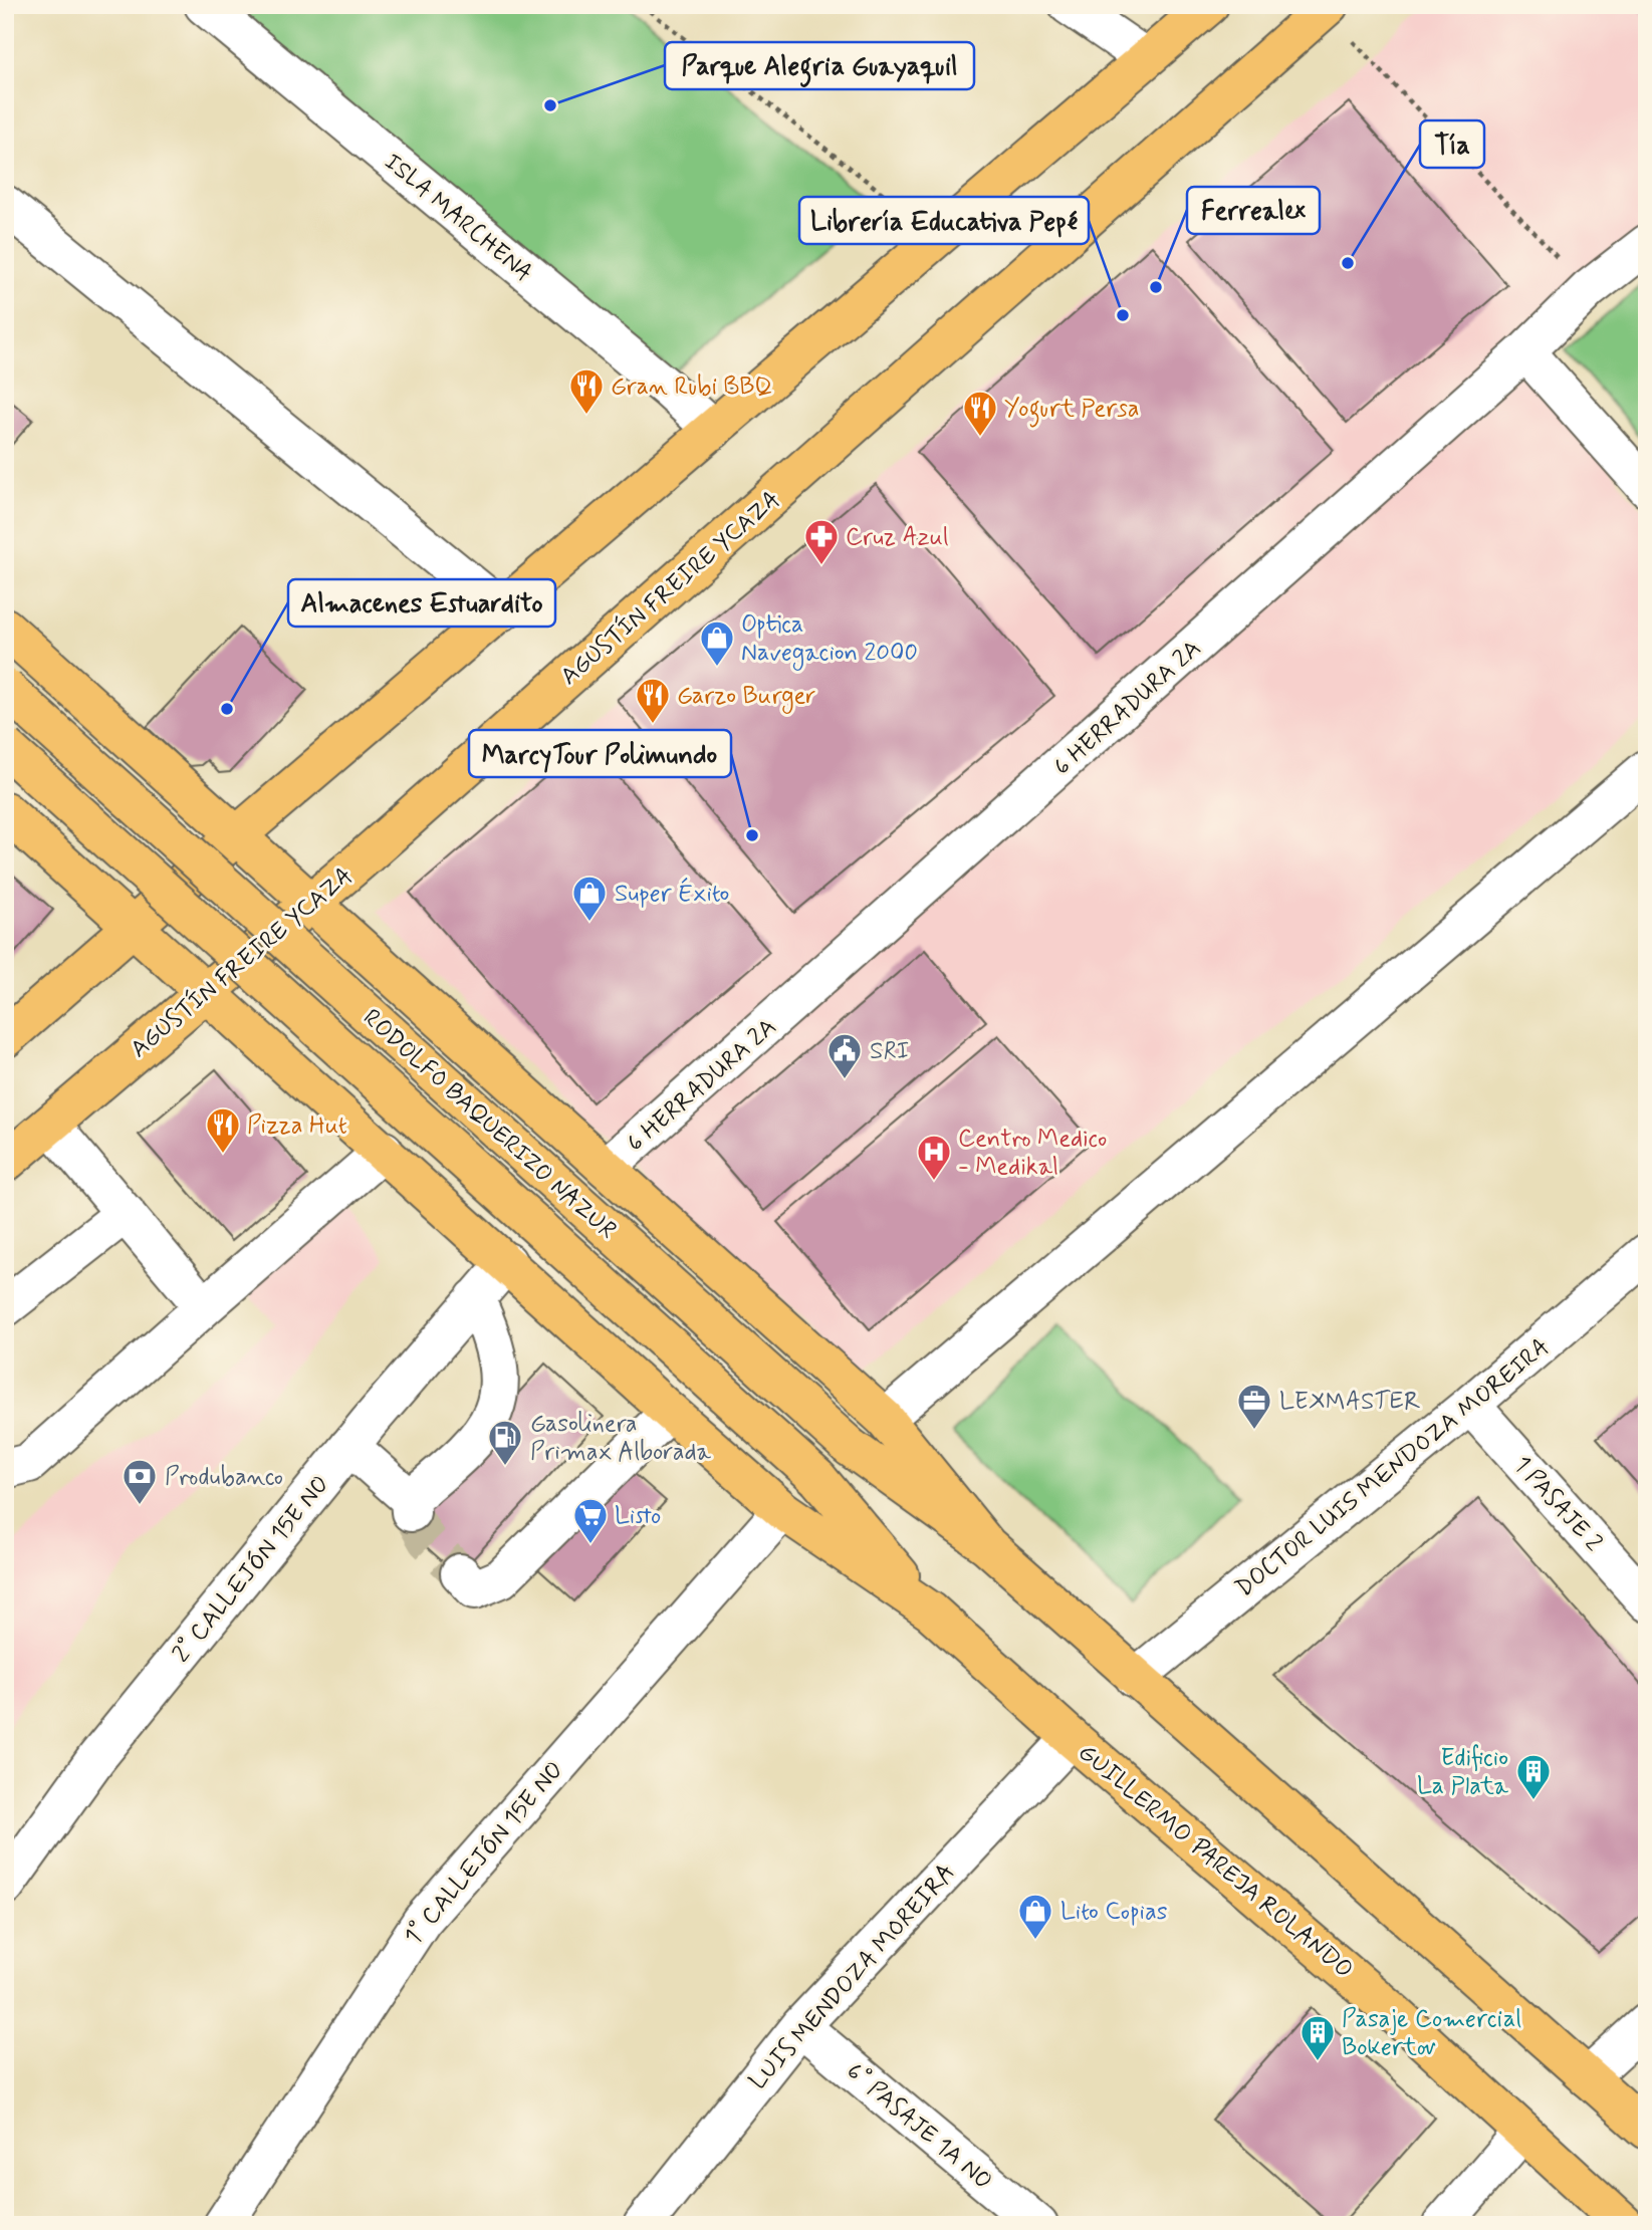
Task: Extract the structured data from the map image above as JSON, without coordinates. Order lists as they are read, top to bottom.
{
  "streets": {
    "main road": ["AGUSTÍN FREIRE YCAZA", "RODOLFO BAQUERIZO NAZUR", "GUILLERMO PAREJA ROLANDO"],
    "street": [
      "ISLA MARCHENA",
      "6 HERRADURA 2A",
      "DOCTOR LUIS MENDOZA MOREIRA",
      "1 PASAJE 2",
      "2° CALLEJÓN 15E NO",
      "1° CALLEJÓN 15E NO",
      "LUIS MENDOZA MOREIRA",
      "6° PASAJE 1A NO"
    ]
  },
  "crossings": [
    ["RODOLFO BAQUERIZO NAZUR", "GUILLERMO PAREJA ROLANDO"],
    ["DOCTOR LUIS MENDOZA MOREIRA", "1 PASAJE 2"],
    ["GUILLERMO PAREJA ROLANDO", "LUIS MENDOZA MOREIRA"],
    ["LUIS MENDOZA MOREIRA", "6° PASAJE 1A NO"]
  ],
  "places": {
    "other": [
      "Parque Alegria Guayaquil",
      "Tía",
      "Ferrealex",
      "Librería Educativa Pepé",
      "Almacenes Estuardito",
      "MarcyTour Polimundo"
    ],
    "restaurant": [
      "Gran Rubi BBQ",
      "Yogurt Persa",
      "Garzo Burger",
      "Pizza Hut"
    ],
    "pharmacy": ["Cruz Azul"],
    "shop": ["Optica Navegacion 2000", "Super Éxito", "Lito Copias"],
    "public building": ["SRI"],
    "hospital": ["Centro Medico - Medikal"],
    "office": ["LEXMASTER"],
    "fuel station": ["Gasolinera Primax Alborada"],
    "bank": ["Produbanco"],
    "supermarket": ["Listo"],
    "building": ["Edificio La Plata", "Pasaje Comercial Bokertov"]
  }
}
